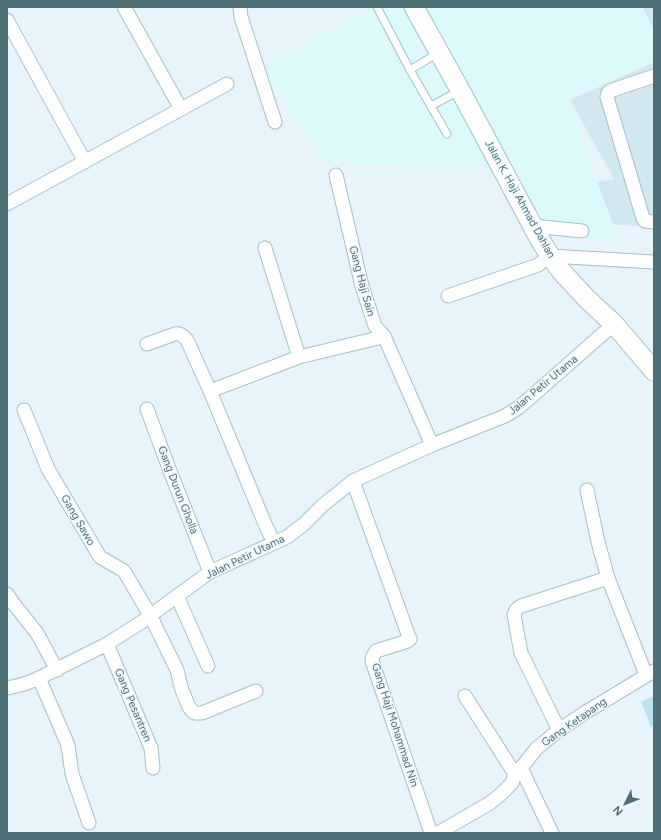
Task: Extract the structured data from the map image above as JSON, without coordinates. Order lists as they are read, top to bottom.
{
  "streets": {
    "main road": ["Jalan K. Haji Ahmad Dahlan"],
    "street": [
      "Gang Haji Sain",
      "Jalan Petir Utama",
      "Gang Durun Gholla",
      "Gang Sawo",
      "Gang Pesantren",
      "Gang Ketapang",
      "Gang Haji Mohammad Nin"
    ]
  },
  "crossings": [
    ["Jalan K. Haji Ahmad Dahlan", "Jalan Petir Utama"],
    ["Gang Haji Sain", "Jalan Petir Utama"],
    ["Jalan Petir Utama", "Gang Durun Gholla"],
    ["Jalan Petir Utama", "Gang Sawo"],
    ["Jalan Petir Utama", "Gang Pesantren"],
    ["Jalan Petir Utama", "Gang Haji Mohammad Nin"]
  ],
  "north": "bottom left"
}
